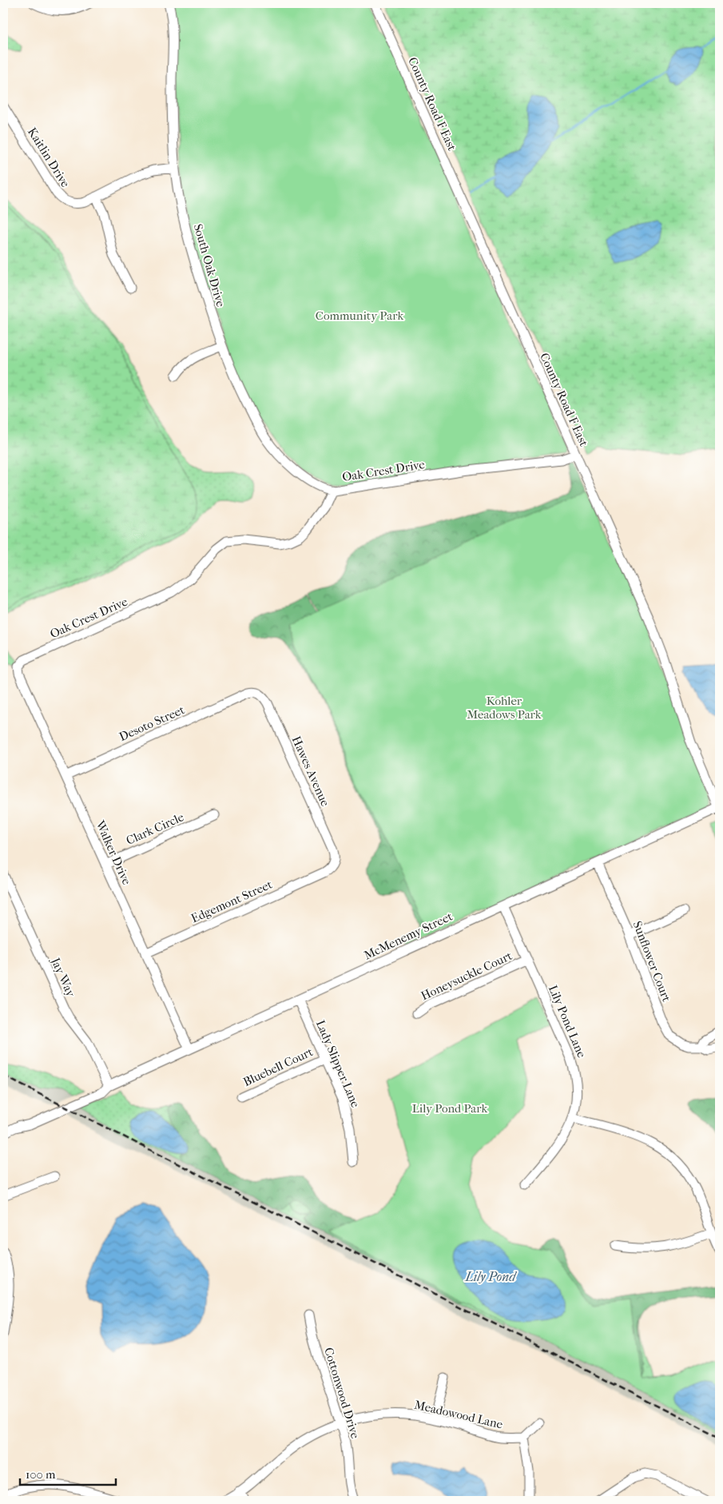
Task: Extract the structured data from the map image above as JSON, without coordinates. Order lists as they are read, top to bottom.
{
  "streets": {
    "street": [
      "County Road F East",
      "Kaitlin Drive",
      "South Oak Drive",
      "Oak Crest Drive",
      "Desoto Street",
      "Hawes Avenue",
      "Clark Circle",
      "Walker Drive",
      "Edgemont Street",
      "McMenemy Street",
      "Sunflower Court",
      "Honeysuckle Court",
      "Jay Way",
      "Lily Pond Lane",
      "Lady Slipper Lane",
      "Bluebell Court",
      "Cottonwood Drive",
      "Meadowood Lane"
    ]
  },
  "crossings": [
    ["County Road F East", "Oak Crest Drive"],
    ["County Road F East", "McMenemy Street"],
    ["Kaitlin Drive", "South Oak Drive"],
    ["South Oak Drive", "Oak Crest Drive"],
    ["Oak Crest Drive", "Walker Drive"],
    ["Desoto Street", "Hawes Avenue"],
    ["Desoto Street", "Walker Drive"],
    ["Hawes Avenue", "Edgemont Street"],
    ["Clark Circle", "Walker Drive"],
    ["Walker Drive", "Edgemont Street"],
    ["Walker Drive", "McMenemy Street"],
    ["McMenemy Street", "Sunflower Court"],
    ["McMenemy Street", "Jay Way"],
    ["McMenemy Street", "Lily Pond Lane"],
    ["McMenemy Street", "Lady Slipper Lane"],
    ["Honeysuckle Court", "Lily Pond Lane"],
    ["Lady Slipper Lane", "Bluebell Court"],
    ["Cottonwood Drive", "Meadowood Lane"]
  ],
  "water": ["Lily Pond"],
  "parks": ["Community Park", "Kohler Meadows Park", "Lily Pond Park"],
  "scale_bar": "100 m"
}
